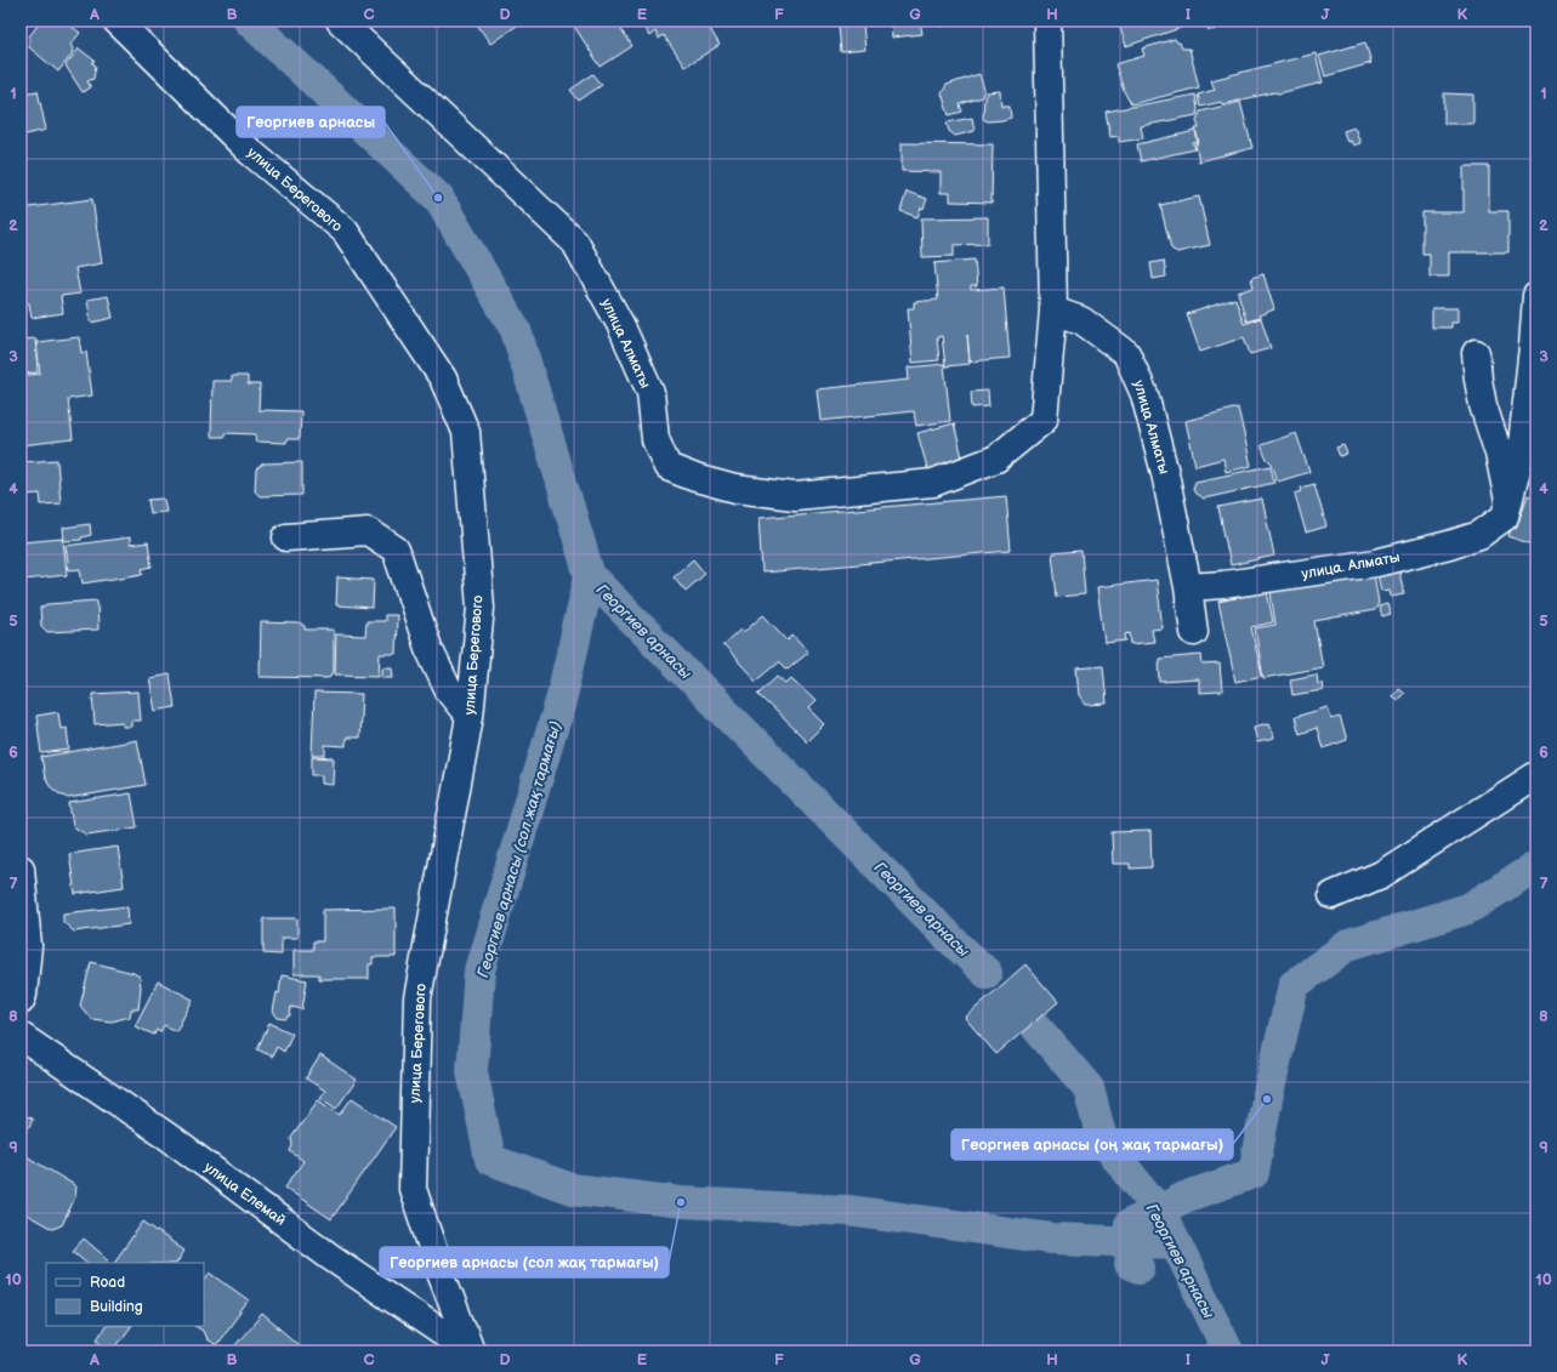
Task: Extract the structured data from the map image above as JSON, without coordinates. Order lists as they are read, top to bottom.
{
  "streets": {
    "street": [
      "улица Берегового",
      "улица Алматы",
      "улица. Алматы",
      "улица Елемай"
    ]
  },
  "crossings": [
    ["улица Берегового", "улица Елемай"],
    ["улица Алматы", "улица. Алматы"]
  ],
  "water": ["Георгиев арнасы", "Георгиев арнасы (сол жақ тармағы)"],
  "places": ["Георгиев арнасы", "Георгиев арнасы (оң жақ тармағы)", "Георгиев арнасы (сол жақ тармағы)"],
  "legend": ["Road", "Building"],
  "grid": {
    "columns": [
      "A",
      "B",
      "C",
      "D",
      "E",
      "F",
      "G",
      "H",
      "I",
      "J",
      "K"
    ],
    "rows": [
      "1",
      "2",
      "3",
      "4",
      "5",
      "6",
      "7",
      "8",
      "9",
      "10"
    ]
  }
}
